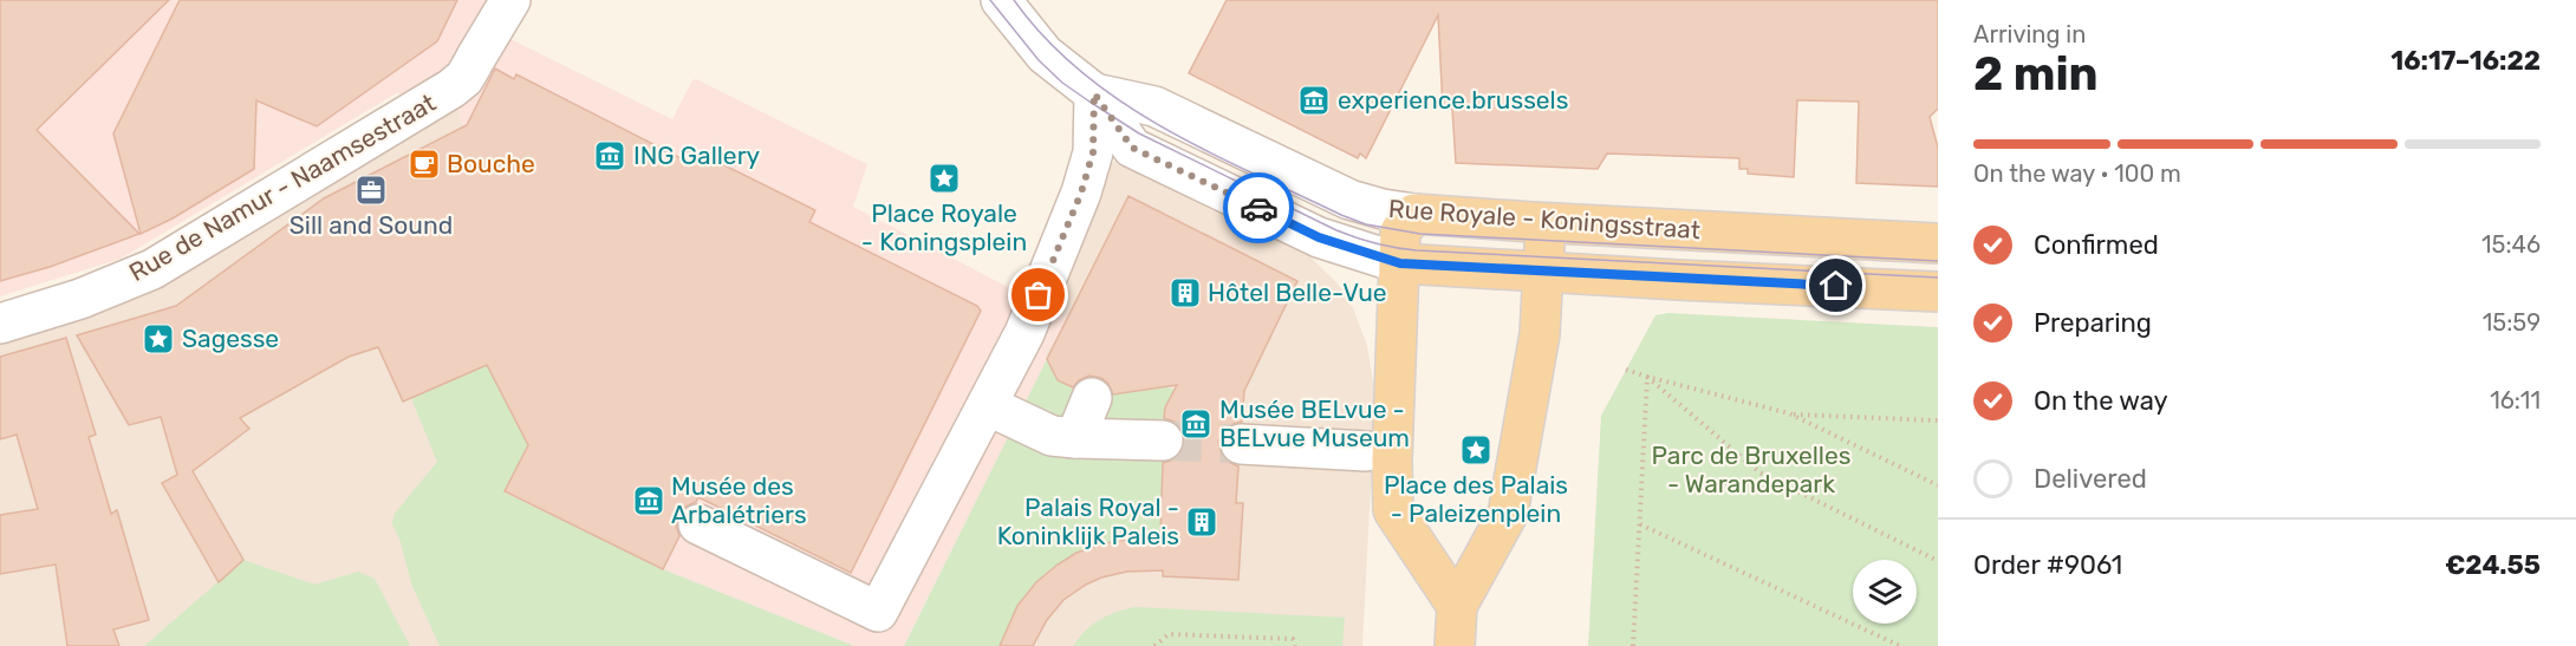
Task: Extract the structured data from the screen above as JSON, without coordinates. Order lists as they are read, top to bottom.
{
  "streets": {
    "main road": ["Rue Royale - Koningsstraat"],
    "street": ["Rue de Namur - Naamsestraat"]
  },
  "parks": ["Parc de Bruxelles - Warandepark"],
  "places": {
    "museum": [
      "experience.brussels",
      "ING Gallery",
      "Musée BELvue - BELvue Museum",
      "Musée des Arbalétriers"
    ],
    "cafe": ["Bouche"],
    "place": ["Place Royale - Koningsplein", "Sagesse", "Place des Palais - Paleizenplein"],
    "office": ["Sill and Sound"],
    "building": ["Hôtel Belle-Vue", "Palais Royal - Koninklijk Paleis"]
  },
  "page": {
    "heading": ["2 min", "Arriving in", "16:17–16:22"],
    "panel": ["Order #9061", "€24.55"],
    "bar": "On the way · 100 m",
    "list": [
      ["Confirmed", "15:46"],
      ["Preparing", "15:59"],
      ["On the way", "16:11"],
      "Delivered"
    ]
  }
}
